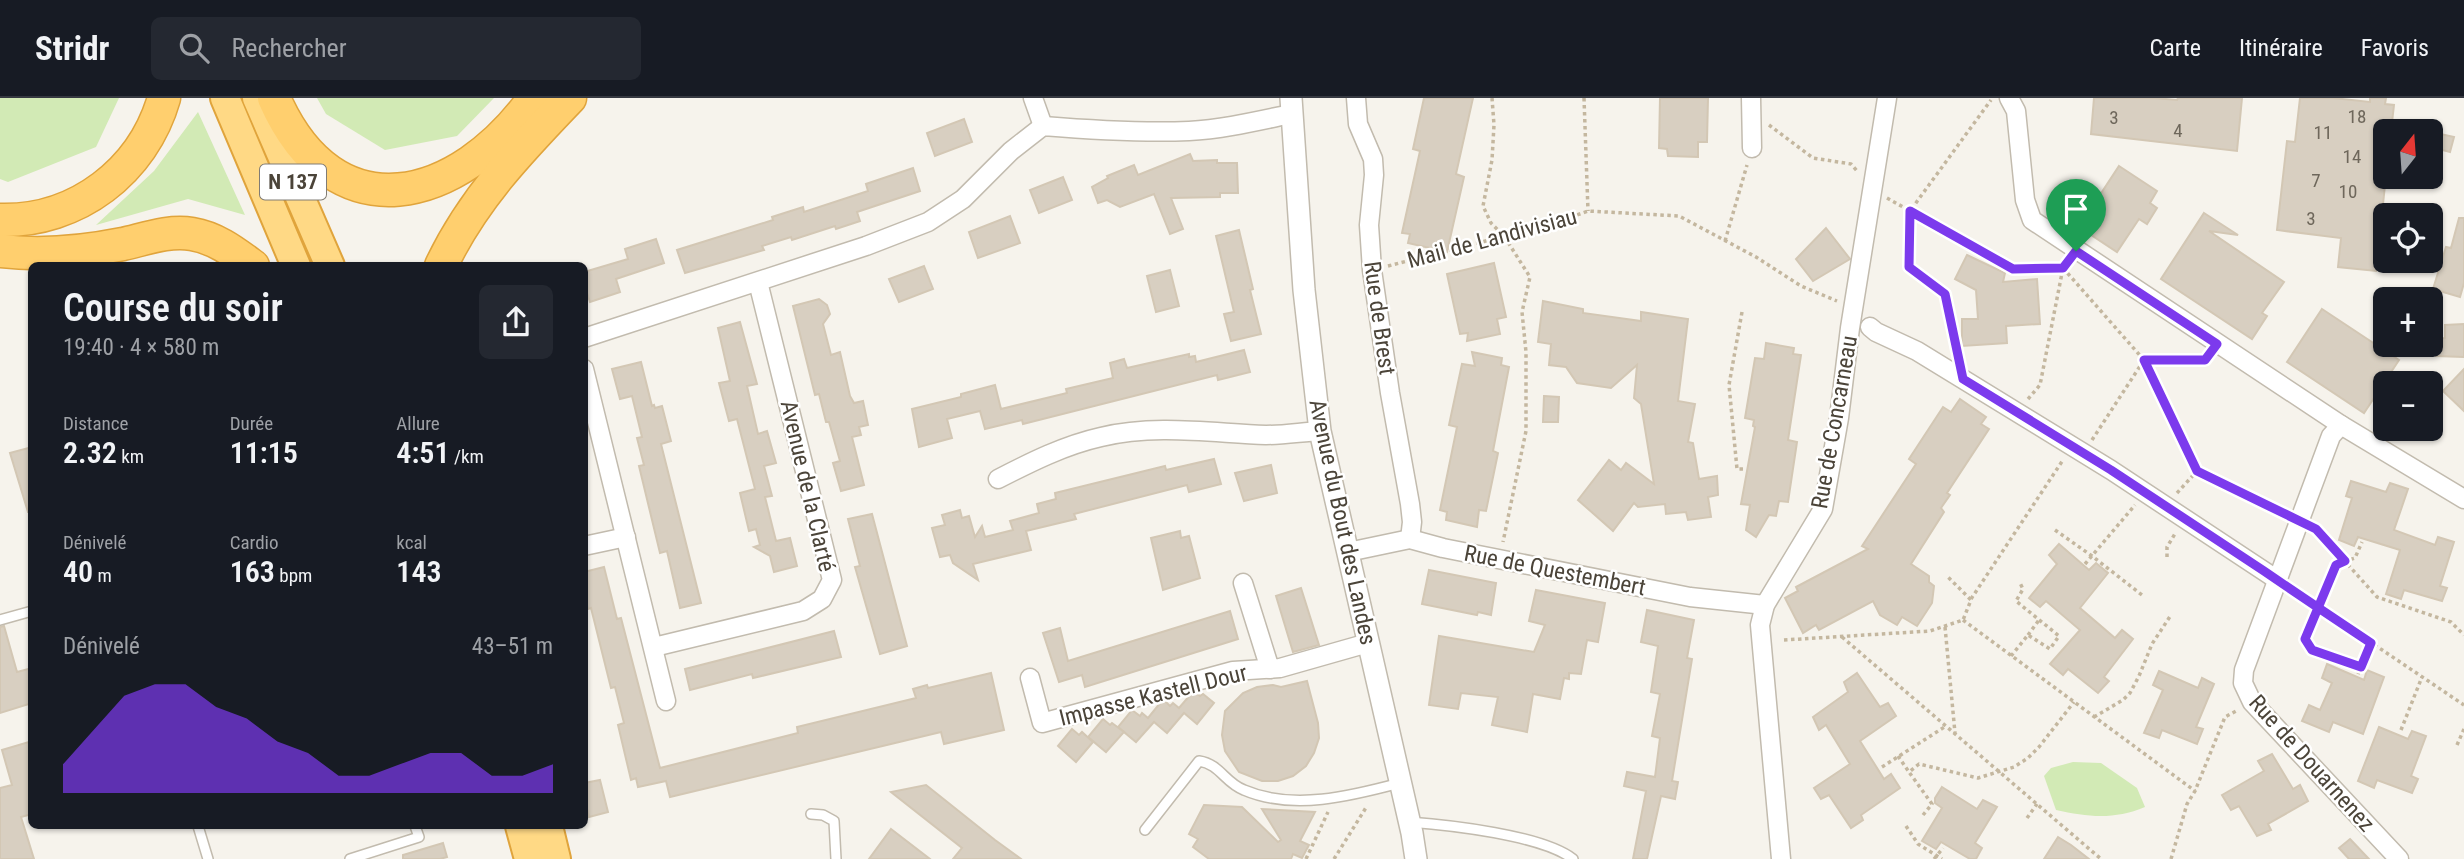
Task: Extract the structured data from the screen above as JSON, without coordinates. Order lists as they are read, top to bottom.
{
  "streets": {
    "highway": ["N 137"],
    "street": [
      "Rue de Brest",
      "Rue de Concarneau",
      "Avenue de la Clarté",
      "Avenue du Bout des Landes",
      "Rue de Questembert",
      "Impasse Kastell Dour",
      "Rue de Douarnenez"
    ],
    "path": ["Mail de Landivisiau"]
  },
  "crossings": [
    ["Mail de Landivisiau", "Rue de Brest"],
    ["Rue de Brest", "Rue de Questembert"],
    ["Rue de Concarneau", "Rue de Questembert"],
    ["Avenue du Bout des Landes", "Rue de Questembert"],
    ["Avenue du Bout des Landes", "Impasse Kastell Dour"]
  ],
  "house_numbers": [
    "18",
    "3",
    "4",
    "11",
    "14",
    "7",
    "10",
    "3"
  ],
  "north": "top",
  "page": {
    "header": "Stridr",
    "search": "Rechercher",
    "nav": ["Carte", "Itinéraire", "Favoris"],
    "map_buttons": ["+", "−"],
    "heading": ["Course du soir", "19:40 · 4 × 580 m"],
    "stats": [
      ["Distance", "2.32 km"],
      ["Durée", "11:15"],
      ["Allure", "4:51 /km"],
      ["Dénivelé", "40 m"],
      ["Cardio", "163 bpm"],
      ["kcal", "143"]
    ],
    "chart": ["Dénivelé", "43–51 m"]
  }
}
